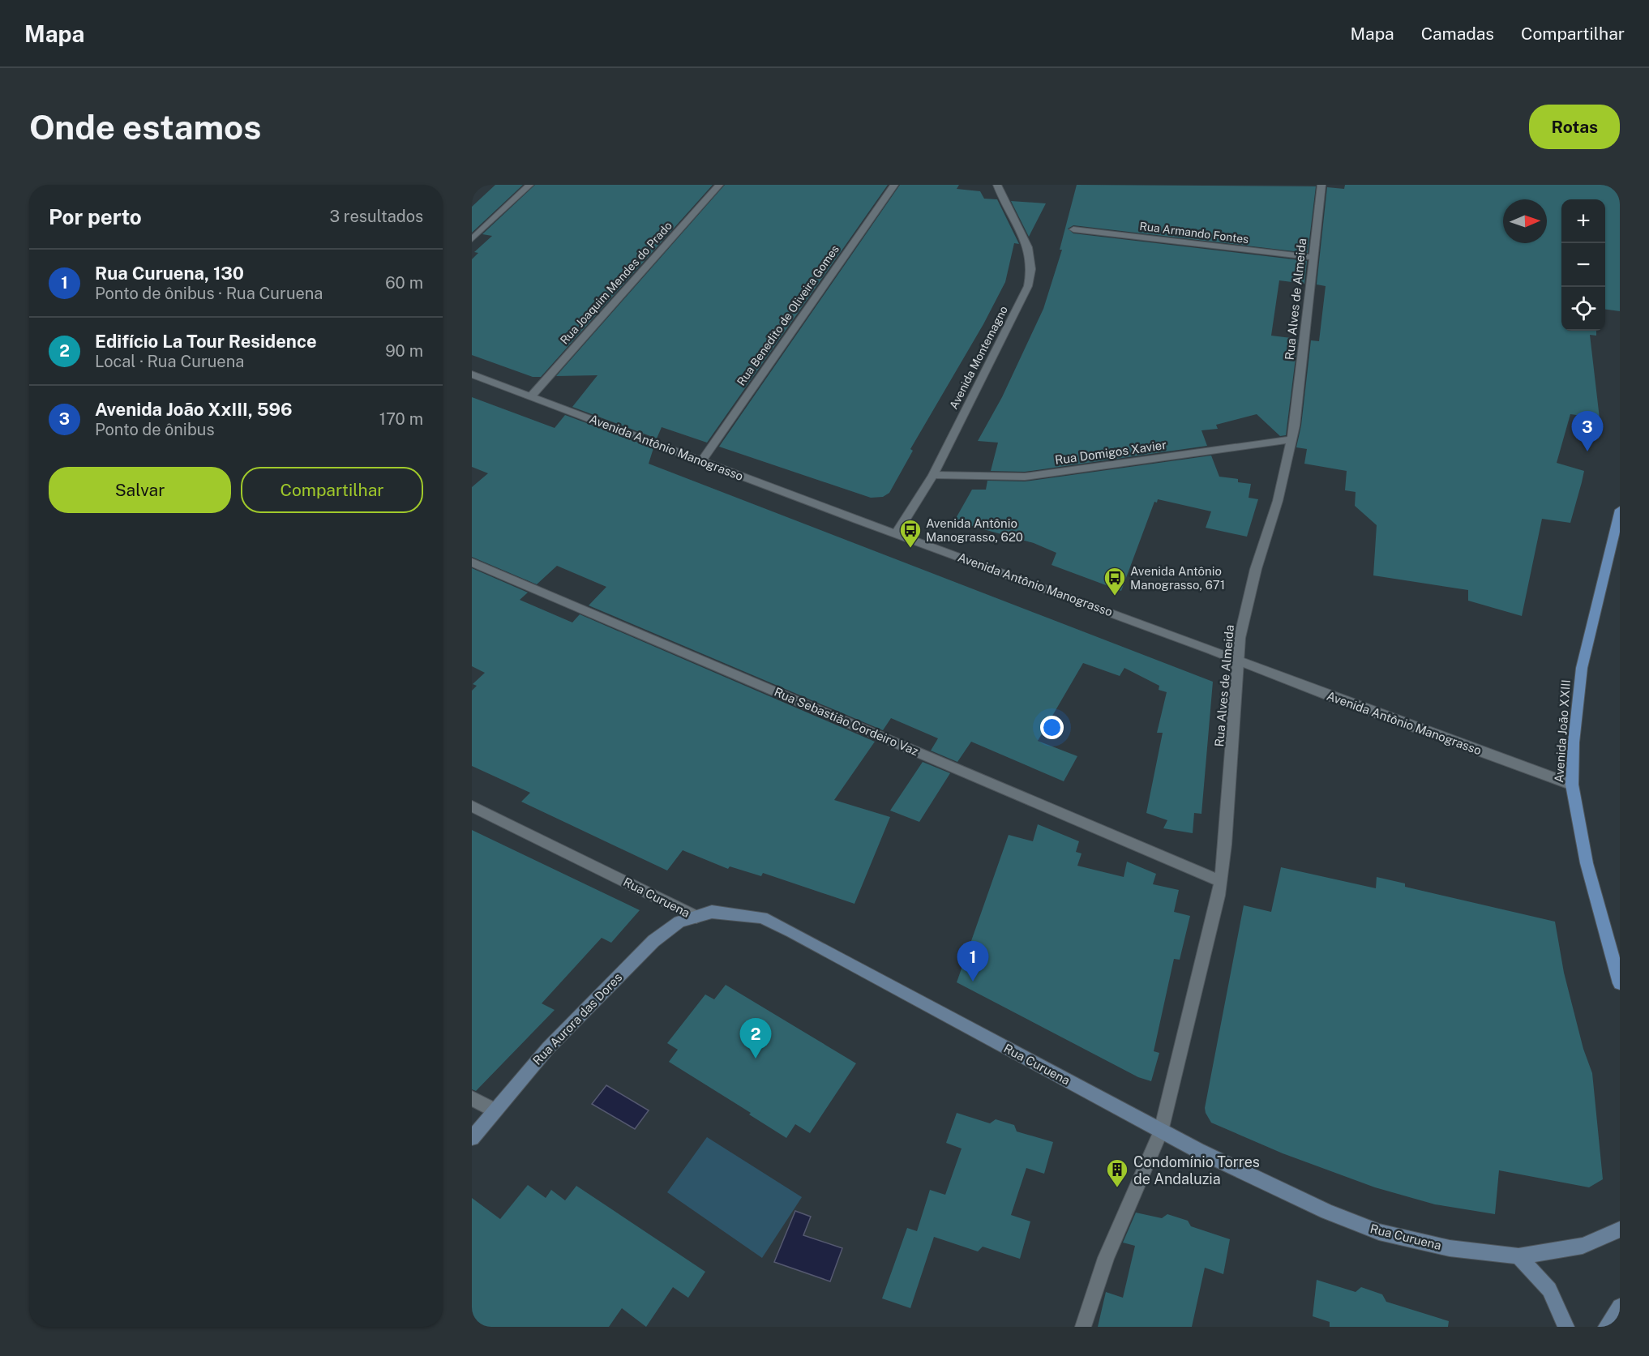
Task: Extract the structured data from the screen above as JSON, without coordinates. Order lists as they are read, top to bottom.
{
  "streets": {
    "main road": ["Avenida João XXIII", "Rua Curuena", "Rua Aurora das Dores"],
    "street": [
      "Rua Armando Fontes",
      "Rua Joaquim Mendes do Prado",
      "Rua Alves de Almeida",
      "Rua Benedito de Oliveira Gomes",
      "Avenida Montemagno",
      "Avenida Antônio Manograsso",
      "Rua Domigos Xavier",
      "Rua Sebastião Cordeiro Vaz"
    ]
  },
  "crossings": [
    ["Rua Armando Fontes", "Rua Alves de Almeida"],
    ["Rua Joaquim Mendes do Prado", "Avenida Antônio Manograsso"],
    ["Rua Alves de Almeida", "Avenida Antônio Manograsso"],
    ["Rua Alves de Almeida", "Rua Domigos Xavier"],
    ["Rua Alves de Almeida", "Rua Sebastião Cordeiro Vaz"],
    ["Rua Alves de Almeida", "Rua Curuena"],
    ["Rua Benedito de Oliveira Gomes", "Avenida Antônio Manograsso"],
    ["Avenida Montemagno", "Avenida Antônio Manograsso"],
    ["Avenida Montemagno", "Rua Domigos Xavier"],
    ["Avenida Antônio Manograsso", "Avenida João XXIII"],
    ["Rua Curuena", "Rua Aurora das Dores"]
  ],
  "places": {
    "bus stop": ["Avenida Antônio Manograsso, 620", "Avenida Antônio Manograsso, 671"],
    "building": ["Condomínio Torres de Andaluzia"]
  },
  "north": "right",
  "page": {
    "header": "Mapa",
    "nav": ["Mapa", "Camadas", "Compartilhar"],
    "buttons": [
      "Rotas",
      ["Salvar", "Compartilhar"]
    ],
    "title": "Onde estamos",
    "heading": ["Por perto", "3 resultados"],
    "map_buttons": ["+", "−"],
    "list": [
      {
        "mark": "1",
        "name": "Rua Curuena, 130",
        "note": "Ponto de ônibus · Rua Curuena",
        "value": "60 m"
      },
      {
        "mark": "2",
        "name": "Edifício La Tour Residence",
        "note": "Local · Rua Curuena",
        "value": "90 m"
      },
      {
        "mark": "3",
        "name": "Avenida João XxIII, 596",
        "note": "Ponto de ônibus",
        "value": "170 m"
      }
    ],
    "pins": ["3", "1", "2"]
  }
}
